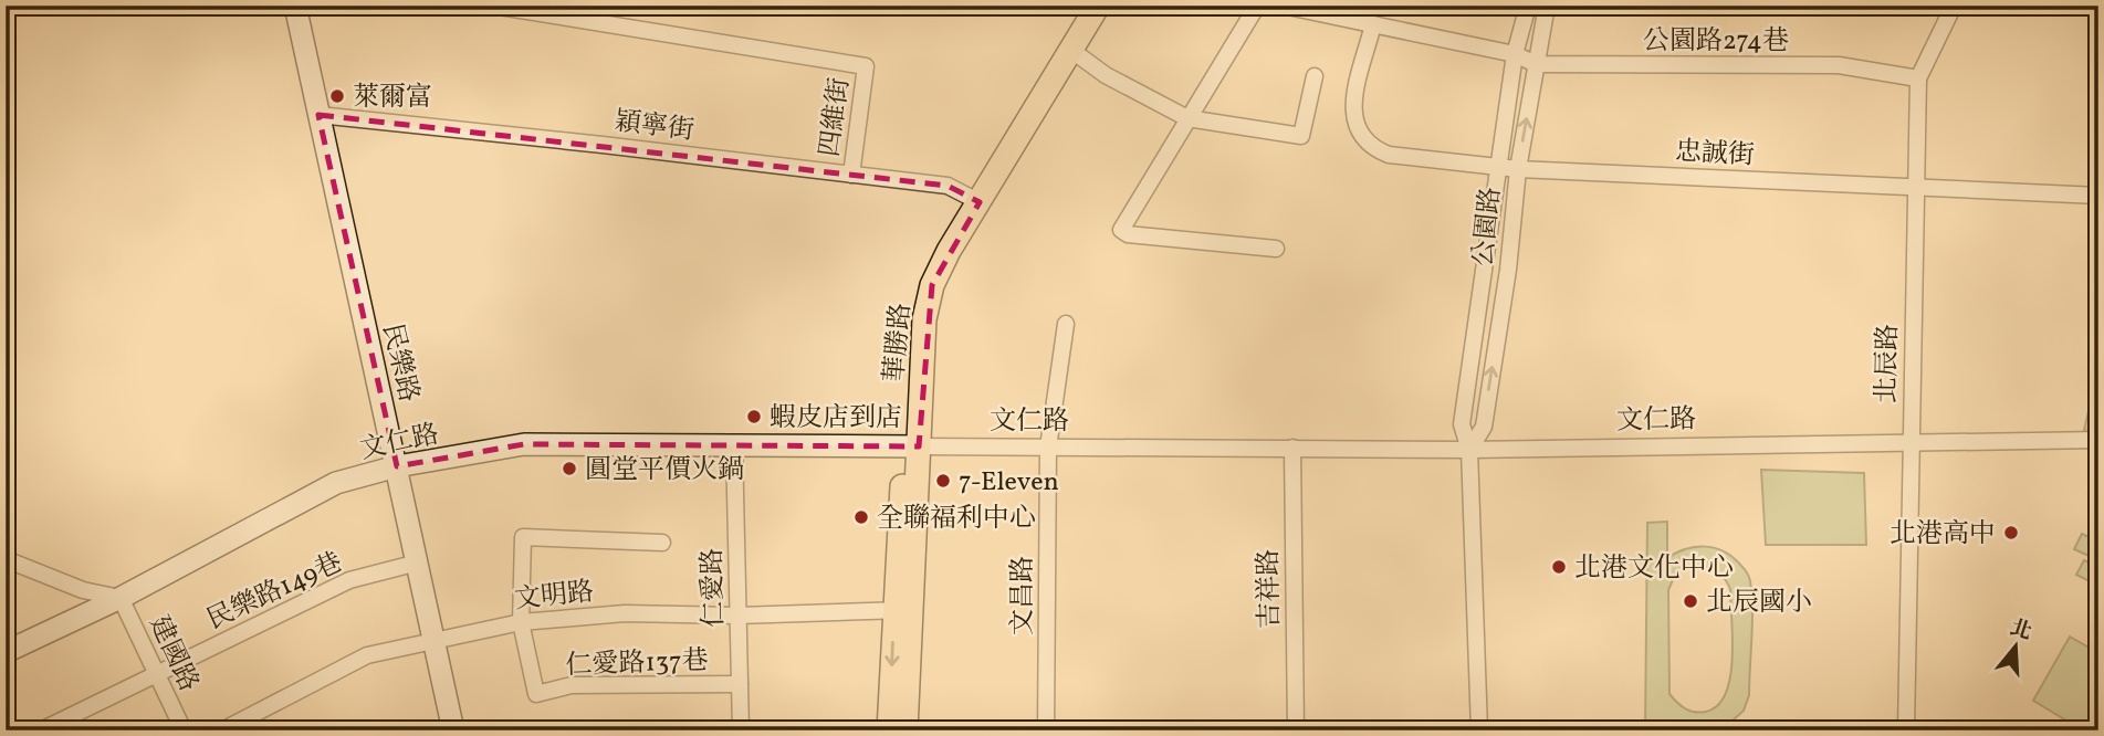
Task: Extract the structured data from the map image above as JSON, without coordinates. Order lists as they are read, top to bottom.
{
  "streets": {
    "main road": ["華勝路", "民樂路", "文仁路"],
    "street": [
      "公園路274巷",
      "四維街",
      "穎寧街",
      "忠誠街",
      "公園路",
      "北辰路",
      "仁愛路",
      "吉祥路",
      "民樂路149巷",
      "文明路",
      "文昌路",
      "建國路",
      "仁愛路137巷"
    ]
  },
  "crossings": [
    ["公園路274巷", "忠誠街"],
    ["公園路274巷", "公園路"],
    ["公園路274巷", "北辰路"],
    ["四維街", "穎寧街"],
    ["穎寧街", "華勝路"],
    ["穎寧街", "民樂路"],
    ["忠誠街", "公園路"],
    ["忠誠街", "北辰路"],
    ["公園路", "文仁路"],
    ["華勝路", "文仁路"],
    ["華勝路", "文明路"],
    ["民樂路", "文仁路"],
    ["民樂路", "民樂路149巷"],
    ["民樂路", "文明路"],
    ["北辰路", "文仁路"],
    ["文仁路", "仁愛路"],
    ["文仁路", "吉祥路"],
    ["文仁路", "文昌路"],
    ["文仁路", "建國路"],
    ["仁愛路", "文明路"],
    ["仁愛路", "仁愛路137巷"],
    ["民樂路149巷", "建國路"],
    ["文明路", "仁愛路137巷"]
  ],
  "places": [
    "萊爾富",
    "蝦皮店到店",
    "圓堂平價火鍋",
    "7-Eleven",
    "全聯福利中心",
    "北港高中",
    "北港文化中心",
    "北辰國小"
  ],
  "north": "top"
}
